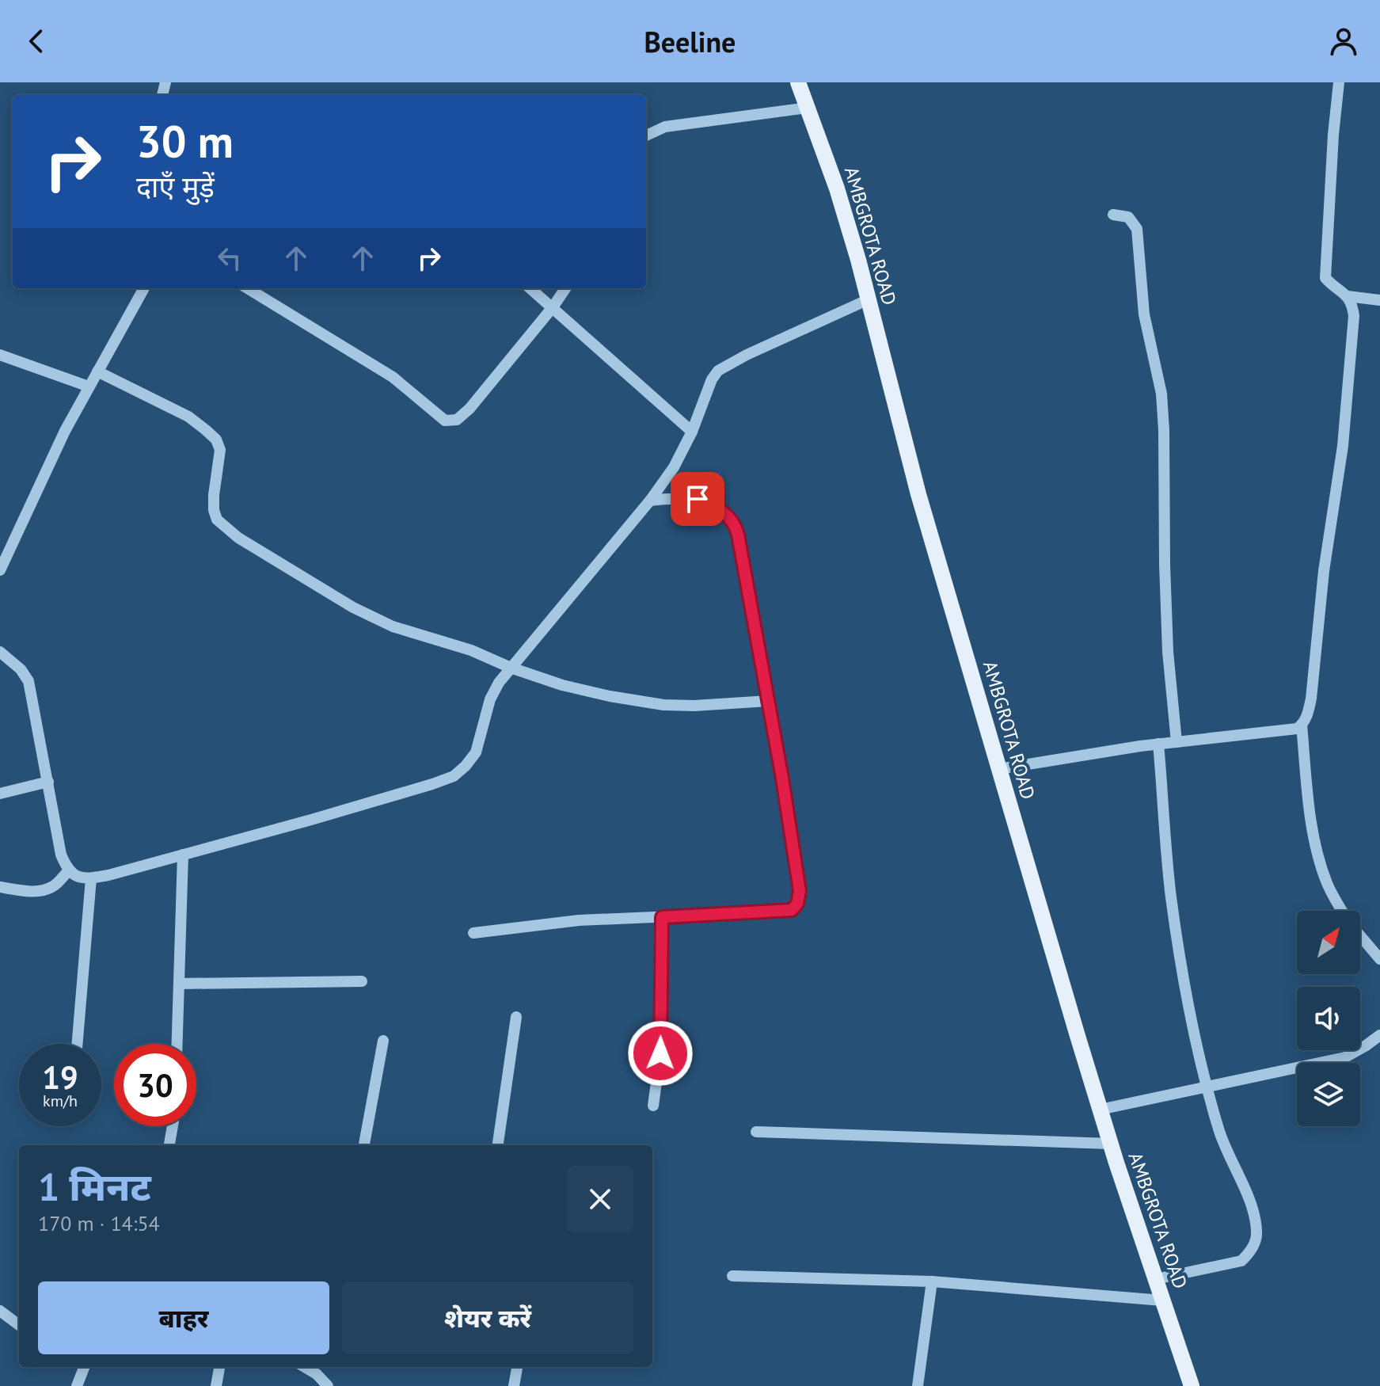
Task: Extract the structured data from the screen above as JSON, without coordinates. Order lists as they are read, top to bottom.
{
  "streets": {
    "main road": ["AMBGROTA ROAD"]
  },
  "north": "top right",
  "page": {
    "header": "Beeline",
    "turn": ["30 m", "दाएँ मुड़ें"],
    "speed": "19 km/h",
    "limit": "30",
    "heading": ["1 मिनट", "170 m · 14:54"],
    "buttons": ["बाहर", "शेयर करें"]
  }
}
